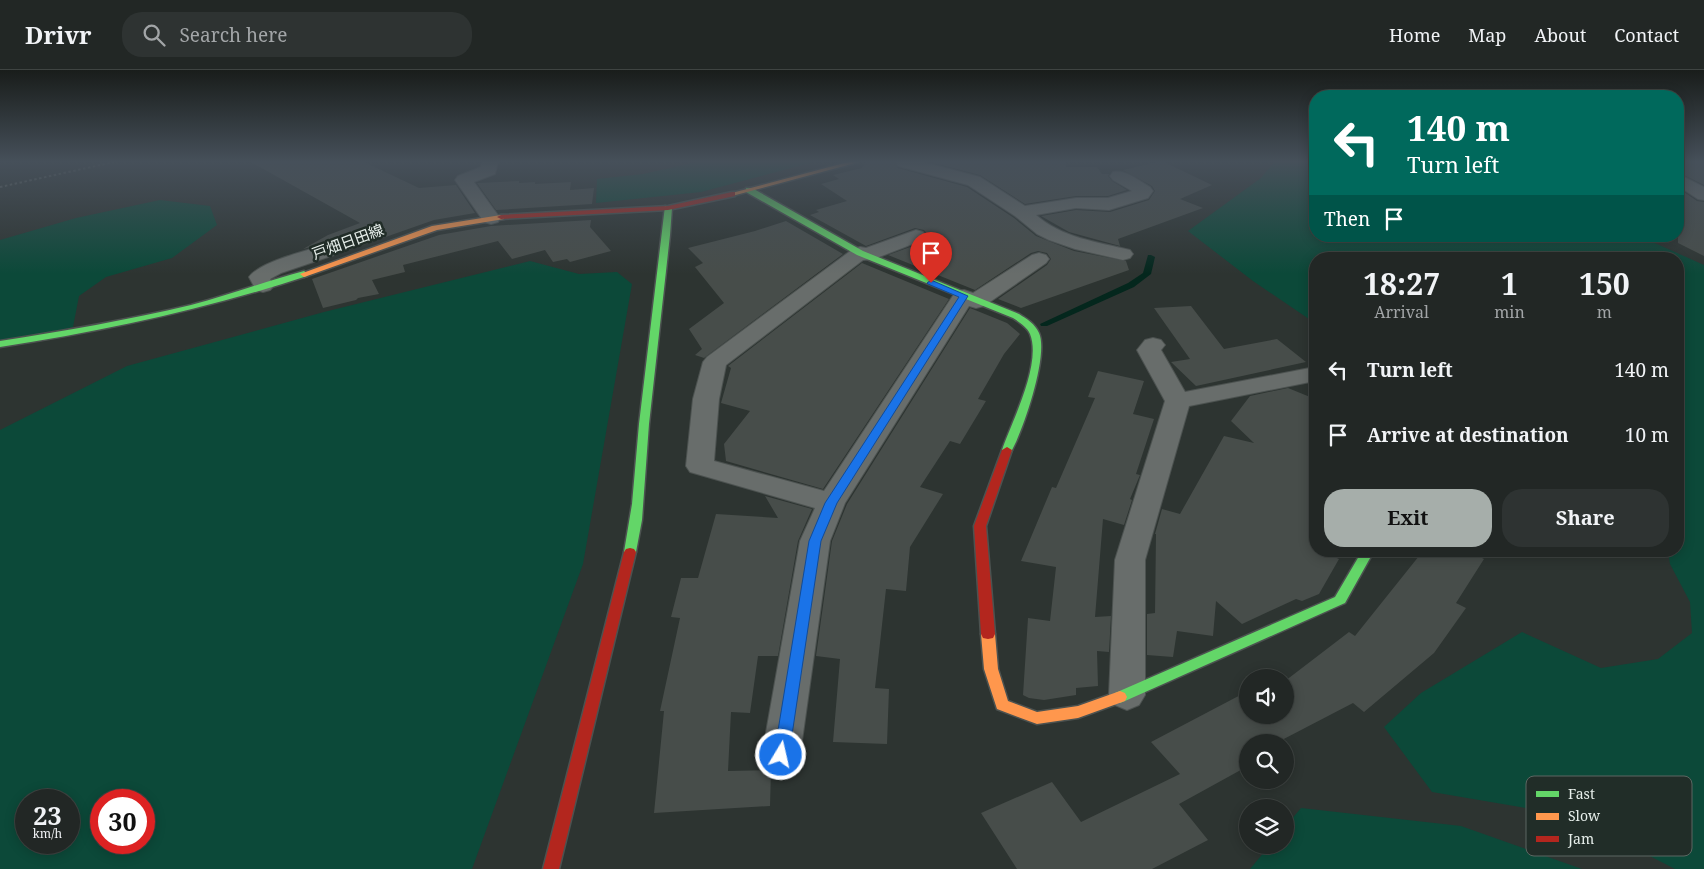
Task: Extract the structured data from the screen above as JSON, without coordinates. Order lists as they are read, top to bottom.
{
  "streets": {
    "street": ["戸畑日田線"]
  },
  "legend": ["Fast", "Slow", "Jam"],
  "page": {
    "header": "Drivr",
    "search": "Search here",
    "nav": [
      "Home",
      "Map",
      "About",
      "Contact"
    ],
    "turn": ["140 m", "Turn left"],
    "then": "Then",
    "eta": [
      "18:27",
      "Arrival",
      "1",
      "min",
      "150",
      "m"
    ],
    "list": [
      {
        "name": "Turn left",
        "value": "140 m"
      },
      {
        "name": "Arrive at destination",
        "value": "10 m"
      }
    ],
    "buttons": ["Exit", "Share"],
    "speed": "23 km/h",
    "limit": "30"
  }
}
